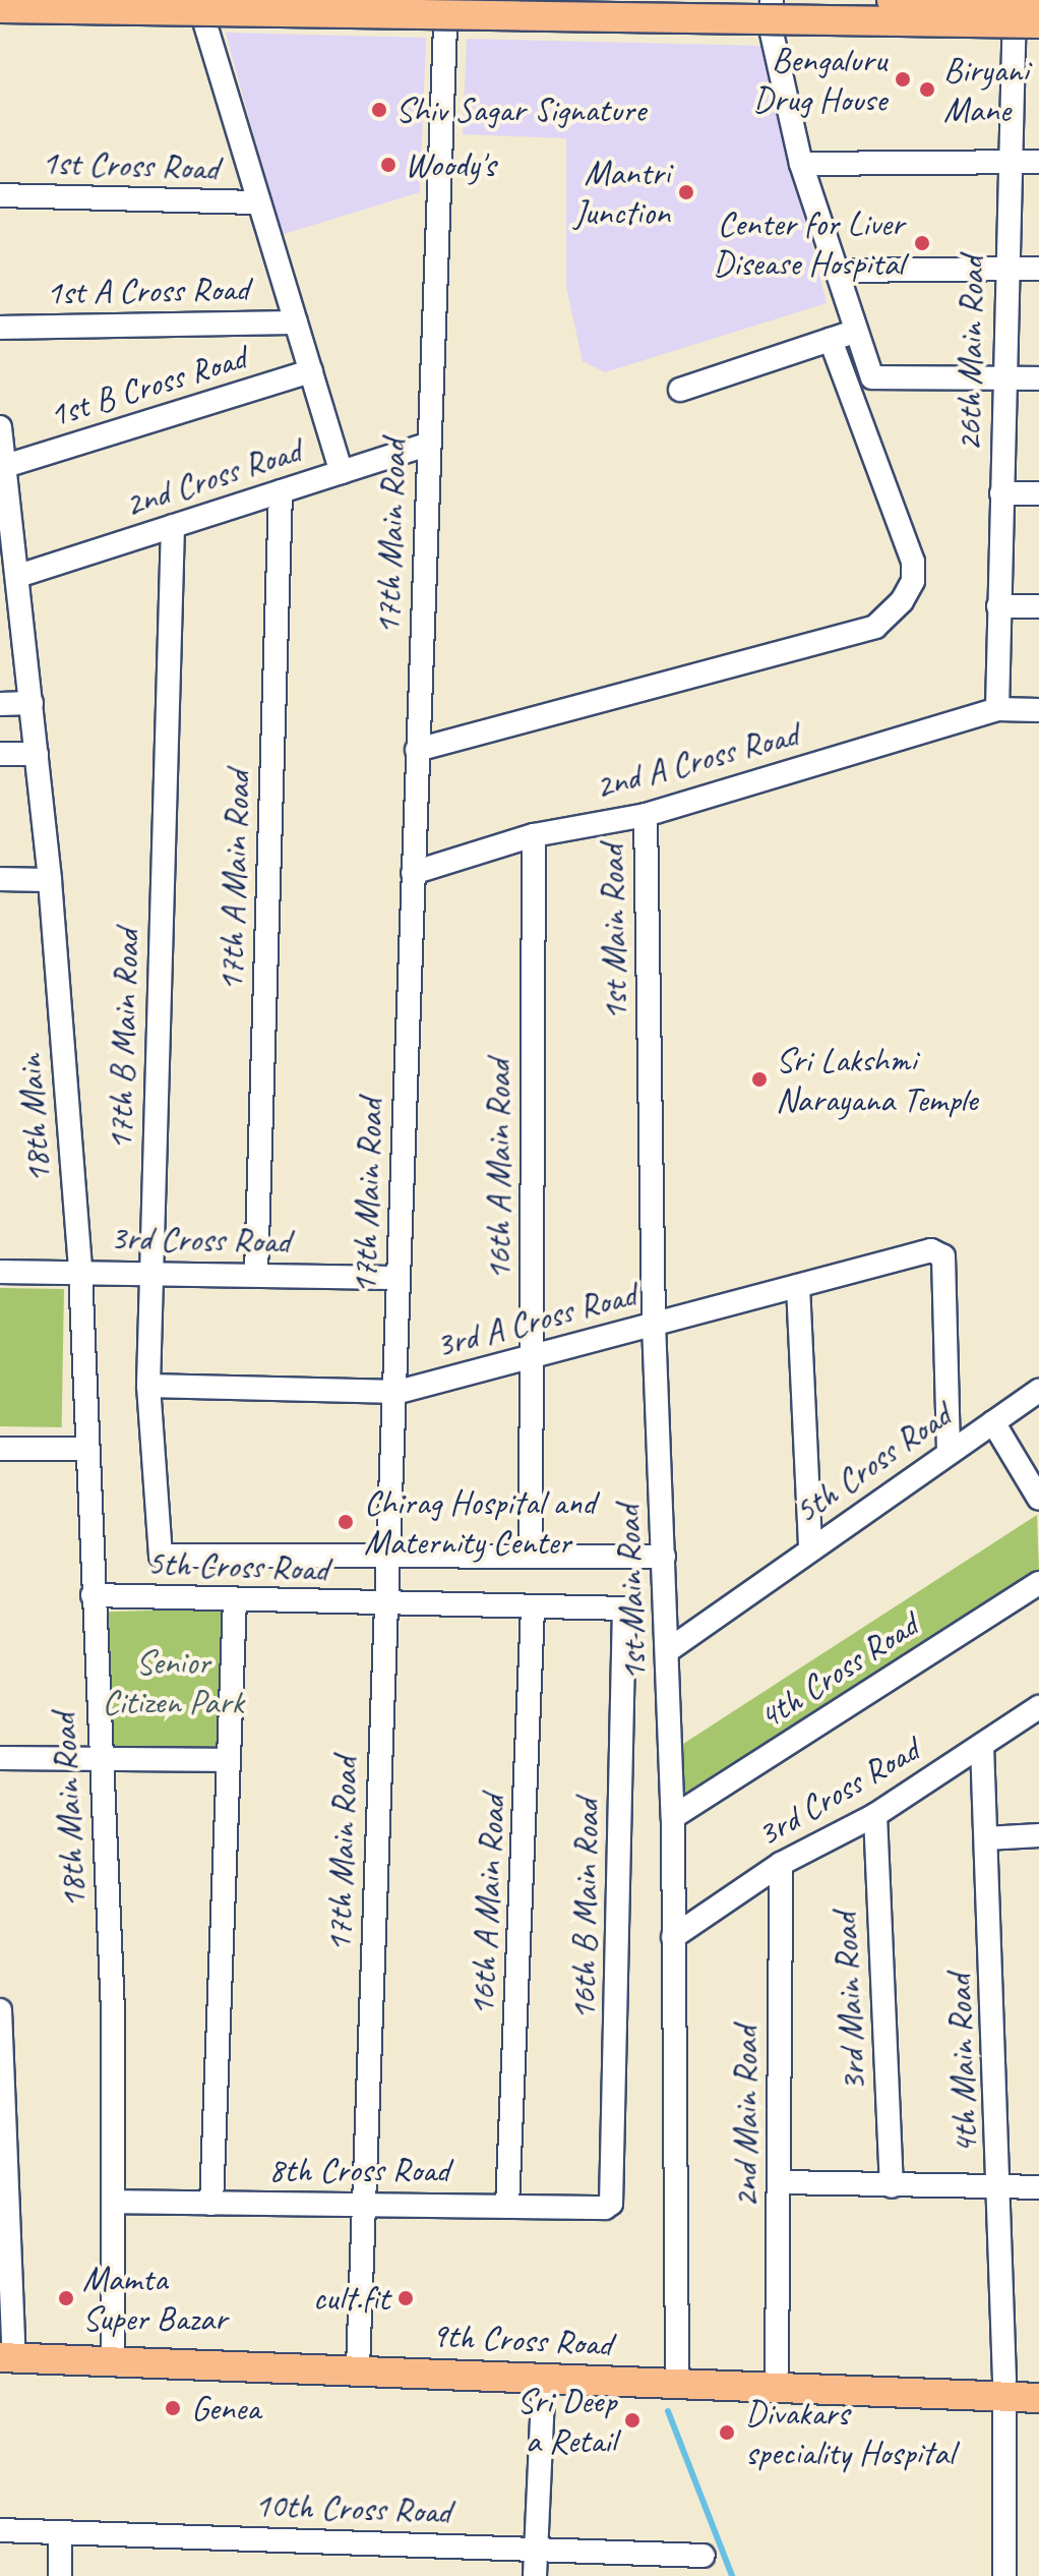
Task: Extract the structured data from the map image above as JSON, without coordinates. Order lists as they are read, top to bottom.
{
  "streets": {
    "main road": ["9th Cross Road"],
    "street": [
      "1st Cross Road",
      "1st A Cross Road",
      "26th Main Road",
      "1st B Cross Road",
      "2nd Cross Road",
      "17th Main Road",
      "2nd A Cross Road",
      "17th A Main Road",
      "1st Main Road",
      "17th B Main Road",
      "18th Main",
      "16th A Main Road",
      "3rd Cross Road",
      "3rd A Cross Road",
      "5th Cross Road",
      "4th Cross Road",
      "18th Main Road",
      "16th B Main Road",
      "3rd Main Road",
      "4th Main Road",
      "2nd Main Road",
      "8th Cross Road",
      "10th Cross Road"
    ]
  },
  "crossings": [
    ["26th Main Road", "2nd A Cross Road"],
    ["1st B Cross Road", "18th Main"],
    ["2nd Cross Road", "17th Main Road"],
    ["2nd Cross Road", "17th A Main Road"],
    ["2nd Cross Road", "17th B Main Road"],
    ["2nd Cross Road", "18th Main"],
    ["17th Main Road", "2nd A Cross Road"],
    ["17th Main Road", "17th B Main Road"],
    ["17th Main Road", "3rd Cross Road"],
    ["17th Main Road", "3rd A Cross Road"],
    ["17th Main Road", "5th Cross Road"],
    ["17th Main Road", "8th Cross Road"],
    ["17th Main Road", "9th Cross Road"],
    ["2nd A Cross Road", "1st Main Road"],
    ["2nd A Cross Road", "16th A Main Road"],
    ["17th A Main Road", "3rd Cross Road"],
    ["1st Main Road", "3rd Cross Road"],
    ["1st Main Road", "3rd A Cross Road"],
    ["1st Main Road", "5th Cross Road"],
    ["1st Main Road", "4th Cross Road"],
    ["1st Main Road", "9th Cross Road"],
    ["17th B Main Road", "3rd Cross Road"],
    ["17th B Main Road", "3rd A Cross Road"],
    ["18th Main", "3rd Cross Road"],
    ["18th Main", "18th Main Road"],
    ["16th A Main Road", "3rd A Cross Road"],
    ["16th A Main Road", "5th Cross Road"],
    ["16th A Main Road", "8th Cross Road"],
    ["3rd Cross Road", "18th Main Road"],
    ["3rd Cross Road", "3rd Main Road"],
    ["3rd Cross Road", "4th Main Road"],
    ["3rd Cross Road", "2nd Main Road"],
    ["3rd A Cross Road", "5th Cross Road"],
    ["5th Cross Road", "18th Main Road"],
    ["5th Cross Road", "16th B Main Road"],
    ["18th Main Road", "8th Cross Road"],
    ["18th Main Road", "9th Cross Road"],
    ["16th B Main Road", "8th Cross Road"],
    ["4th Main Road", "9th Cross Road"],
    ["2nd Main Road", "9th Cross Road"]
  ],
  "parks": ["Senior Citizen Park"],
  "places": [
    "Bengaluru Drug House",
    "Biryani Mane",
    "Shiv Sagar Signature",
    "Woody's",
    "Mantri Junction",
    "Center for Liver Disease Hospital",
    "Sri Lakshmi Narayana Temple",
    "Chirag Hospital and Maternity Center",
    "Mamta Super Bazar",
    "cult.fit",
    "Genea",
    "Sri Deep a Retail",
    "Divakars speciality Hospital"
  ]
}
